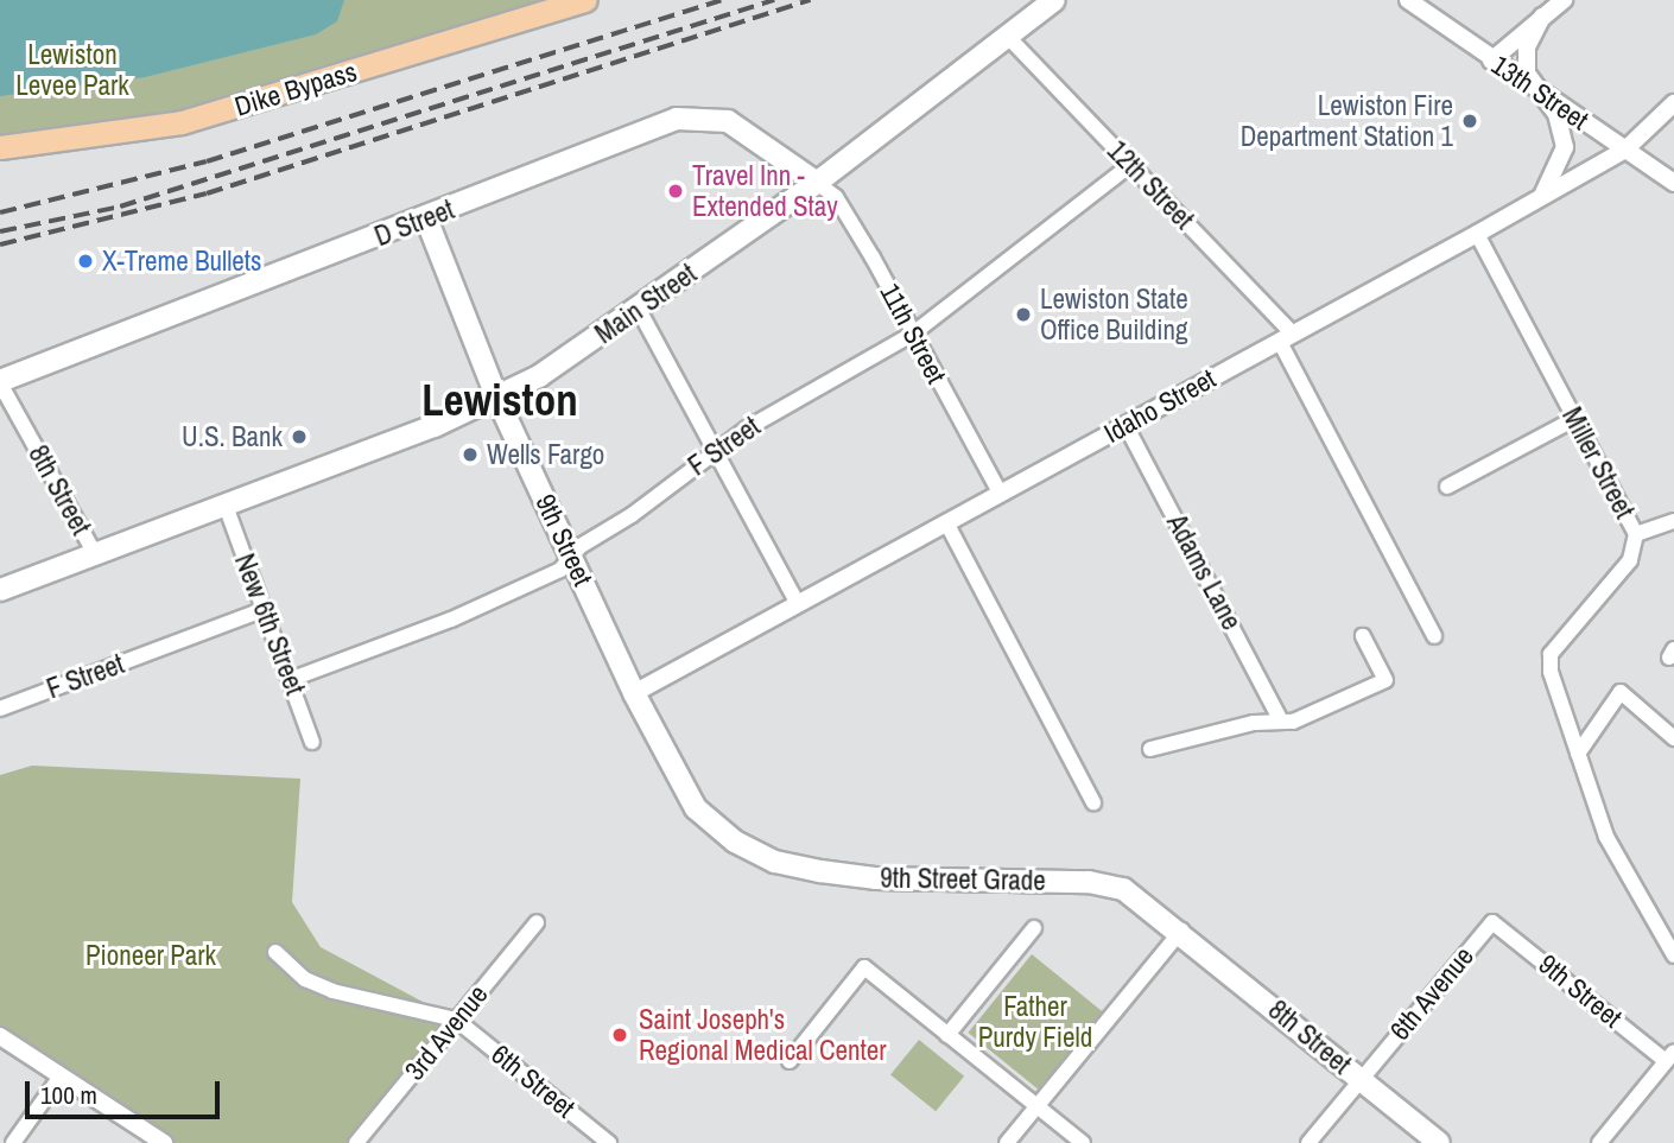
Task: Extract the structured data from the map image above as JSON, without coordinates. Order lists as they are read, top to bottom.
{
  "streets": {
    "highway": ["Dike Bypass"],
    "main road": [
      "D Street",
      "Main Street",
      "8th Street",
      "9th Street",
      "9th Street Grade"
    ],
    "street": [
      "13th Street",
      "12th Street",
      "11th Street",
      "Idaho Street",
      "F Street",
      "Miller Street",
      "Adams Lane",
      "New 6th Street",
      "6th Avenue",
      "3rd Avenue",
      "6th Street"
    ]
  },
  "crossings": [
    ["13th Street", "Idaho Street"],
    ["12th Street", "Main Street"],
    ["12th Street", "Idaho Street"],
    ["12th Street", "F Street"],
    ["D Street", "Main Street"],
    ["D Street", "11th Street"],
    ["D Street", "8th Street"],
    ["D Street", "9th Street"],
    ["Main Street", "11th Street"],
    ["Main Street", "8th Street"],
    ["Main Street", "9th Street"],
    ["Main Street", "New 6th Street"],
    ["11th Street", "Idaho Street"],
    ["11th Street", "F Street"],
    ["Idaho Street", "Miller Street"],
    ["Idaho Street", "9th Street"],
    ["Idaho Street", "Adams Lane"],
    ["F Street", "9th Street"],
    ["F Street", "New 6th Street"],
    ["8th Street", "9th Street Grade"],
    ["8th Street", "6th Avenue"],
    ["9th Street", "9th Street Grade"],
    ["9th Street", "6th Avenue"],
    ["3rd Avenue", "6th Street"]
  ],
  "districts": ["Lewiston"],
  "parks": ["Lewiston Levee Park", "Pioneer Park", "Father Purdy Field"],
  "places": [
    "Lewiston Fire Department Station 1",
    "Travel Inn - Extended Stay",
    "X-Treme Bullets",
    "Lewiston State Office Building",
    "U.S. Bank",
    "Wells Fargo",
    "Saint Joseph's Regional Medical Center"
  ],
  "scale_bar": "100 m"
}
